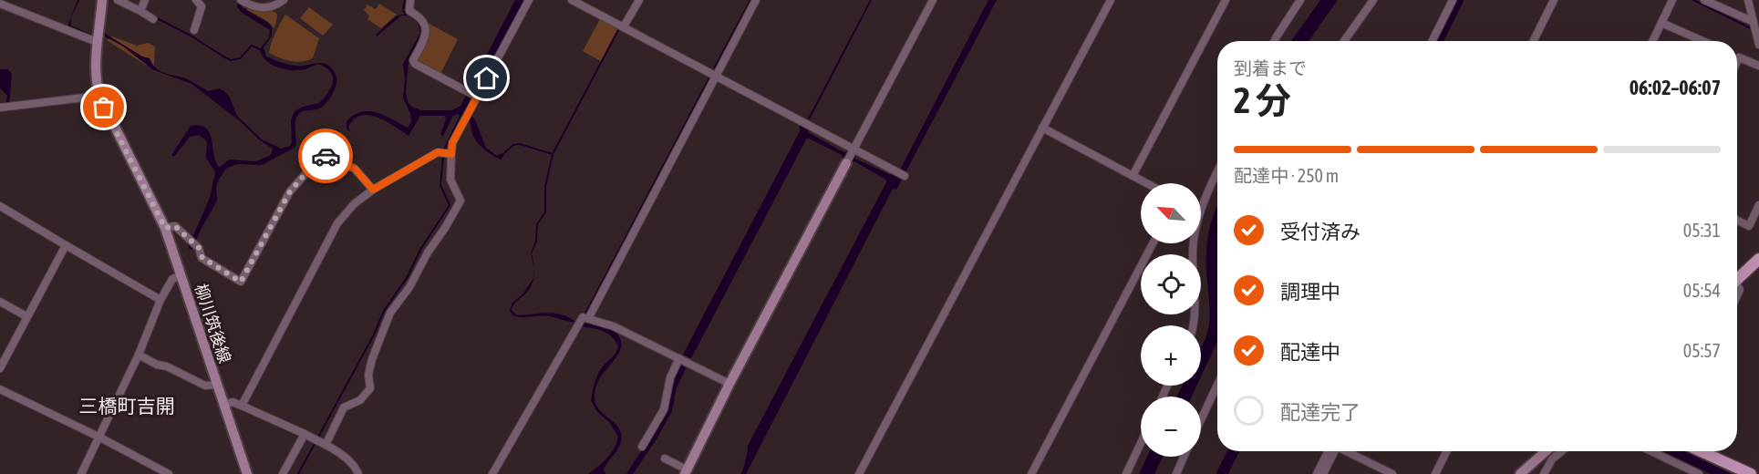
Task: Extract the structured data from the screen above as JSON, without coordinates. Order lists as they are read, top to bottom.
{
  "streets": {
    "main road": ["柳川筑後線"]
  },
  "districts": ["三橋町吉開"],
  "north": "top left",
  "page": {
    "heading": ["2 分", "到着まで", "06:02–06:07"],
    "bar": "配達中 · 250 m",
    "map_buttons": ["+", "−"],
    "list": [
      ["受付済み", "05:31"],
      ["調理中", "05:54"],
      ["配達中", "05:57"],
      "配達完了"
    ]
  }
}
